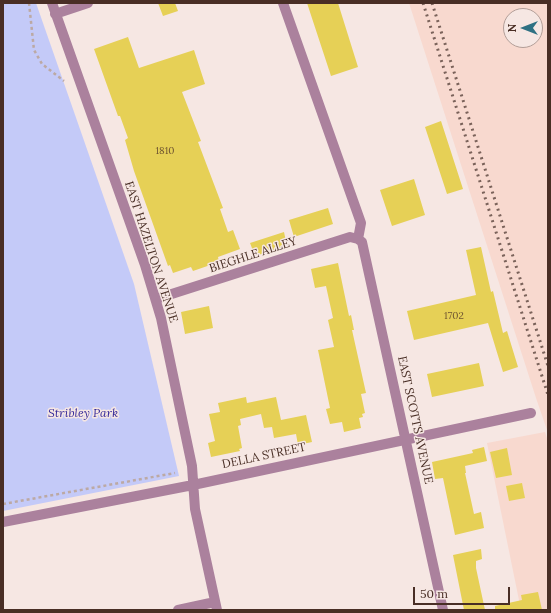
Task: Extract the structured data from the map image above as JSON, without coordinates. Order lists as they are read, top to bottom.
{
  "streets": {
    "street": [
      "EAST HAZELTON AVENUE",
      "BIEGHLE ALLEY",
      "EAST SCOTTS AVENUE",
      "DELLA STREET"
    ]
  },
  "crossings": [
    ["EAST HAZELTON AVENUE", "BIEGHLE ALLEY"],
    ["EAST HAZELTON AVENUE", "DELLA STREET"],
    ["BIEGHLE ALLEY", "EAST SCOTTS AVENUE"],
    ["EAST SCOTTS AVENUE", "DELLA STREET"]
  ],
  "parks": ["Stribley Park"],
  "house_numbers": ["1810", "1702"],
  "scale_bar": "50 m",
  "north": "left"
}
